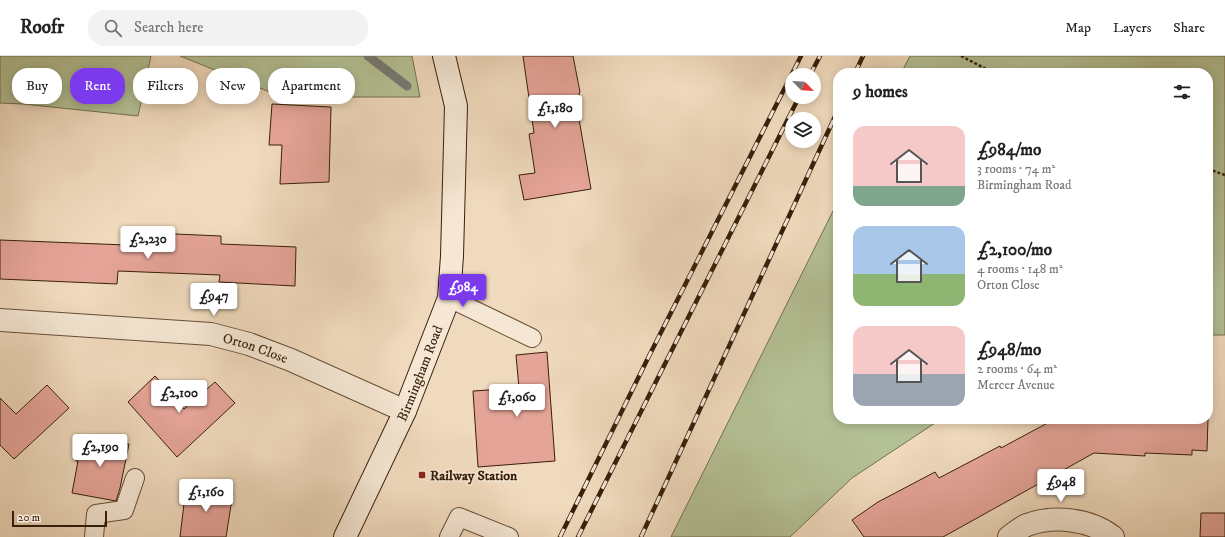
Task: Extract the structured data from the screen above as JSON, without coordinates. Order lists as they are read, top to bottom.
{
  "streets": {
    "street": ["Orton Close", "Birmingham Road"]
  },
  "crossings": [
    ["Orton Close", "Birmingham Road"]
  ],
  "places": {
    "transit": ["Railway Station"]
  },
  "scale_bar": "20 m",
  "north": "bottom right",
  "page": {
    "header": "Roofr",
    "search": "Search here",
    "nav": ["Map", "Layers", "Share"],
    "chip": [
      "Buy",
      "Rent",
      "Filters",
      "New",
      "Apartment"
    ],
    "heading": "9 homes",
    "price": [
      "£1,180",
      "£2,230",
      "£984",
      "£947",
      "£2,100",
      "£1,060",
      "£2,190",
      "£948",
      "£1,160"
    ],
    "list": [
      {
        "name": "£984/mo",
        "note": "3 rooms · 74 m² · Birmingham Road"
      },
      {
        "name": "£2,100/mo",
        "note": "4 rooms · 148 m² · Orton Close"
      },
      {
        "name": "£948/mo",
        "note": "2 rooms · 64 m² · Mercer Avenue"
      }
    ],
    "scale": "20 m"
  }
}
